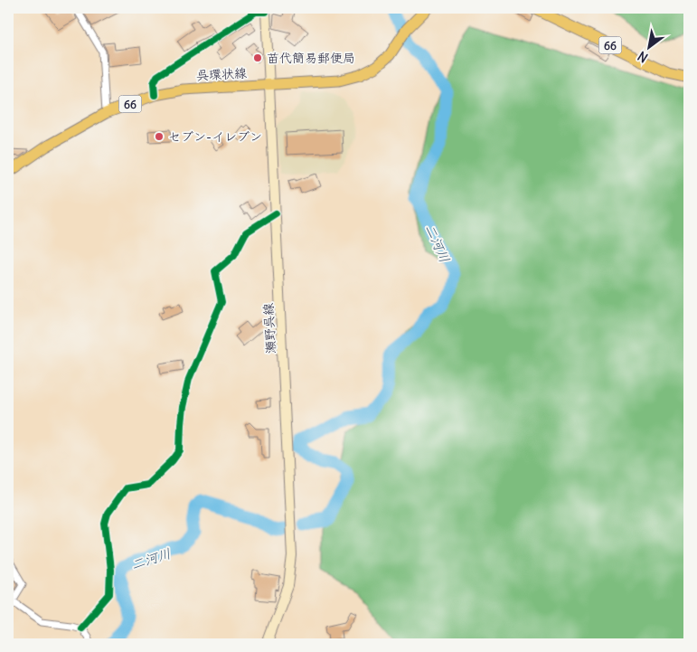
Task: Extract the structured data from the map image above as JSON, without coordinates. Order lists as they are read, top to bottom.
{
  "streets": {
    "main road": ["66", "呉環状線", "瀬野呉線"]
  },
  "crossings": [
    ["呉環状線", "瀬野呉線"]
  ],
  "water": ["二河川"],
  "places": ["苗代簡易郵便局", "セブン-イレブン"],
  "north": "bottom left"
}
